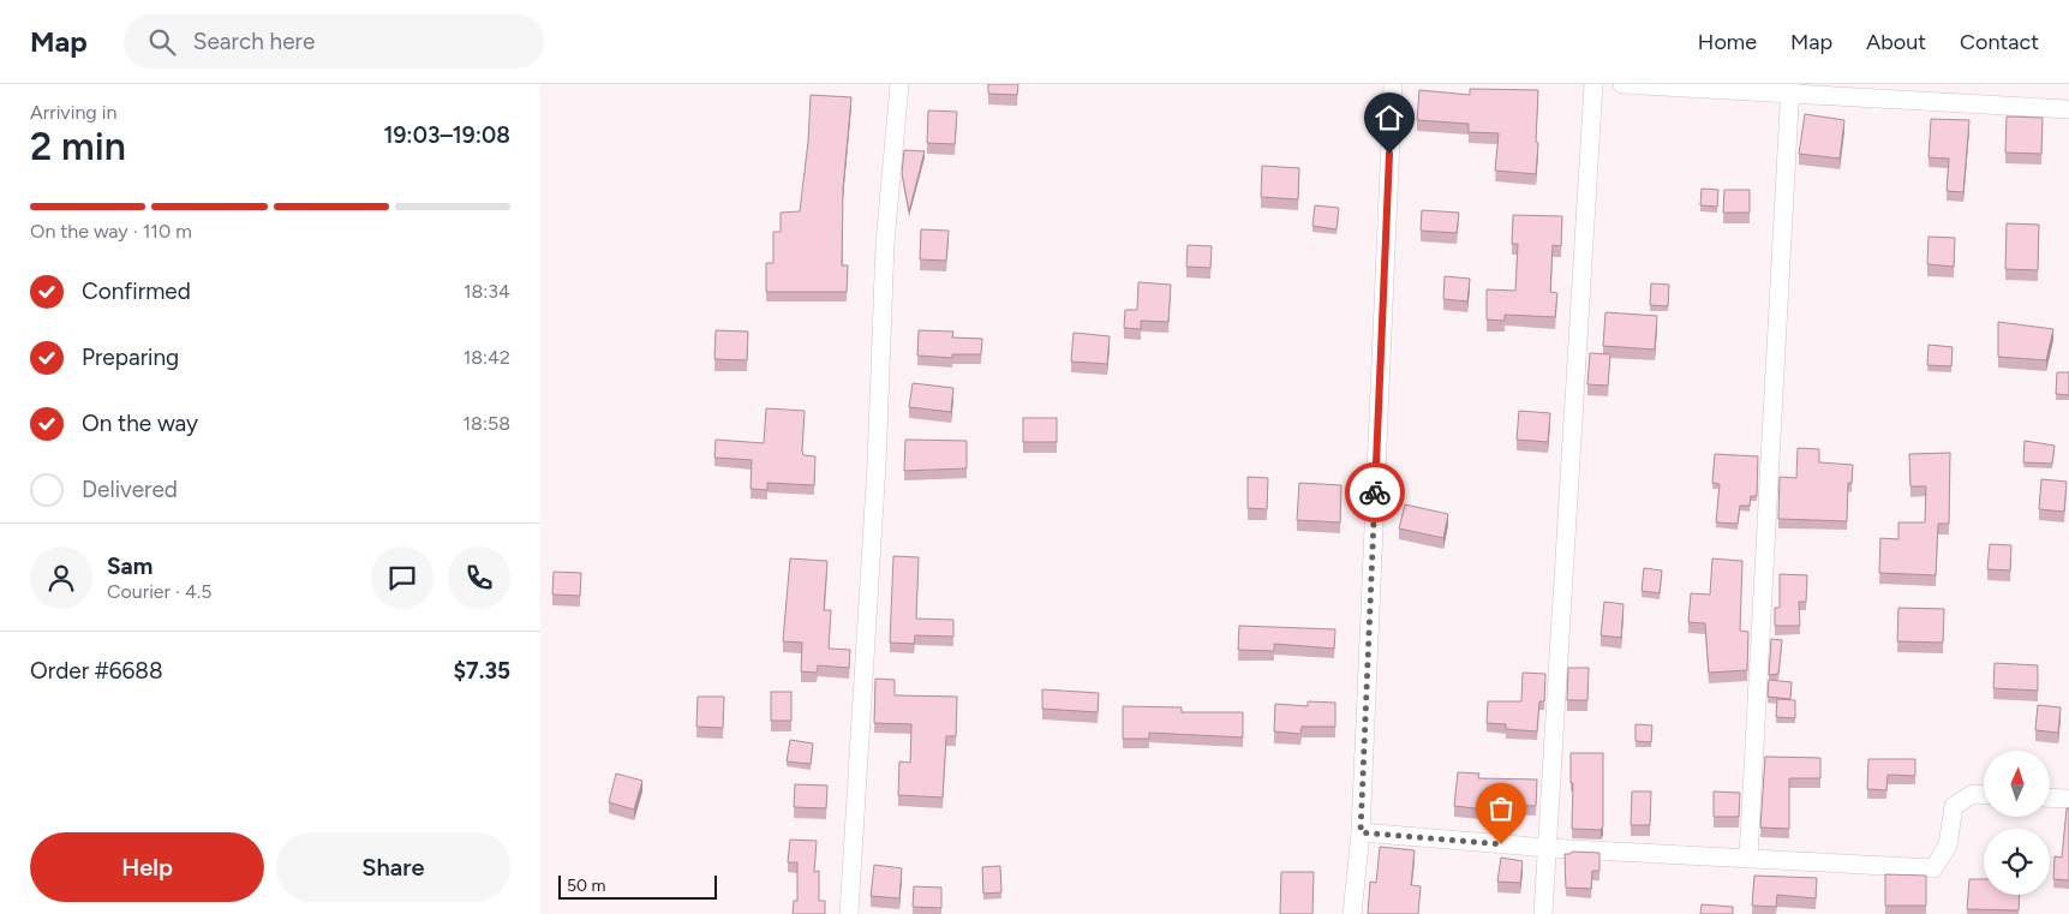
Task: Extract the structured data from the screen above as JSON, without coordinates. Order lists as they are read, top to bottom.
{
  "scale_bar": "50 m",
  "north": "top",
  "page": {
    "header": "Map",
    "search": "Search here",
    "nav": [
      "Home",
      "Map",
      "About",
      "Contact"
    ],
    "heading": ["2 min", "Arriving in", "19:03–19:08"],
    "panel": [
      "Sam",
      "Courier · 4.5",
      "Order #6688",
      "$7.35"
    ],
    "bar": "On the way · 110 m",
    "list": [
      ["Confirmed", "18:34"],
      ["Preparing", "18:42"],
      ["On the way", "18:58"],
      "Delivered"
    ],
    "buttons": ["Help", "Share"],
    "scale": "50 m"
  }
}
